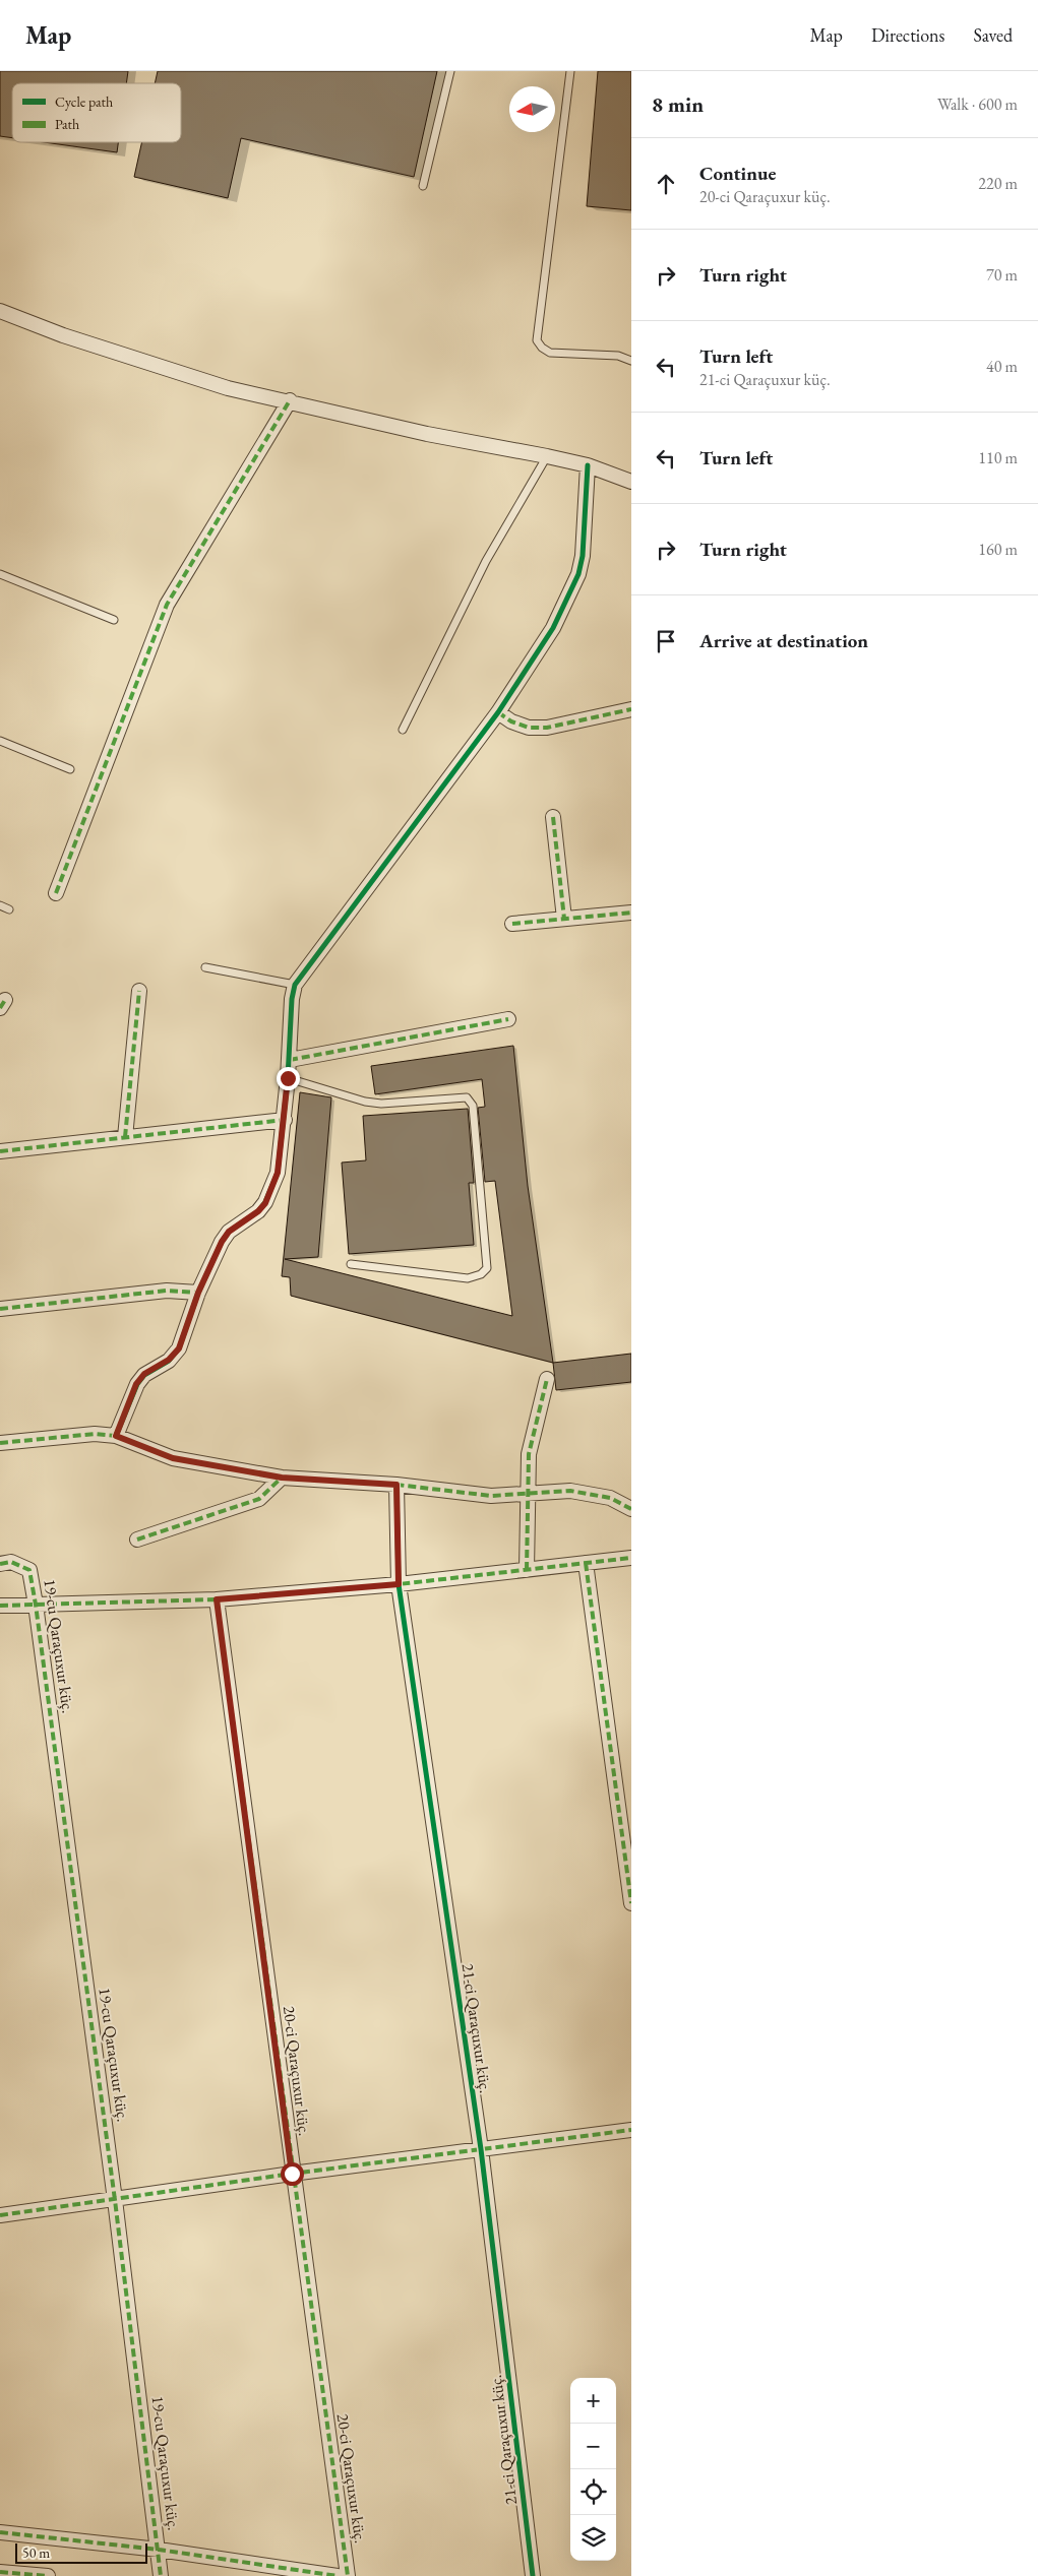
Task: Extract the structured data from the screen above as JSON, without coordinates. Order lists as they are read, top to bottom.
{
  "streets": {
    "street": ["19-cu Qaraçuxur küç.", "21-ci Qaraçuxur küç.", "20-ci Qaraçuxur küç."]
  },
  "legend": ["Cycle path", "Path"],
  "scale_bar": "50 m",
  "north": "left",
  "page": {
    "header": "Map",
    "nav": ["Map", "Directions", "Saved"],
    "heading": ["8 min", "Walk · 600 m"],
    "list": [
      ["Continue", "20-ci Qaraçuxur küç.", "220 m"],
      ["Turn right", "70 m"],
      ["Turn left", "21-ci Qaraçuxur küç.", "40 m"],
      ["Turn left", "110 m"],
      ["Turn right", "160 m"],
      "Arrive at destination"
    ],
    "map_buttons": ["+", "−"],
    "scale": "50 m"
  }
}
